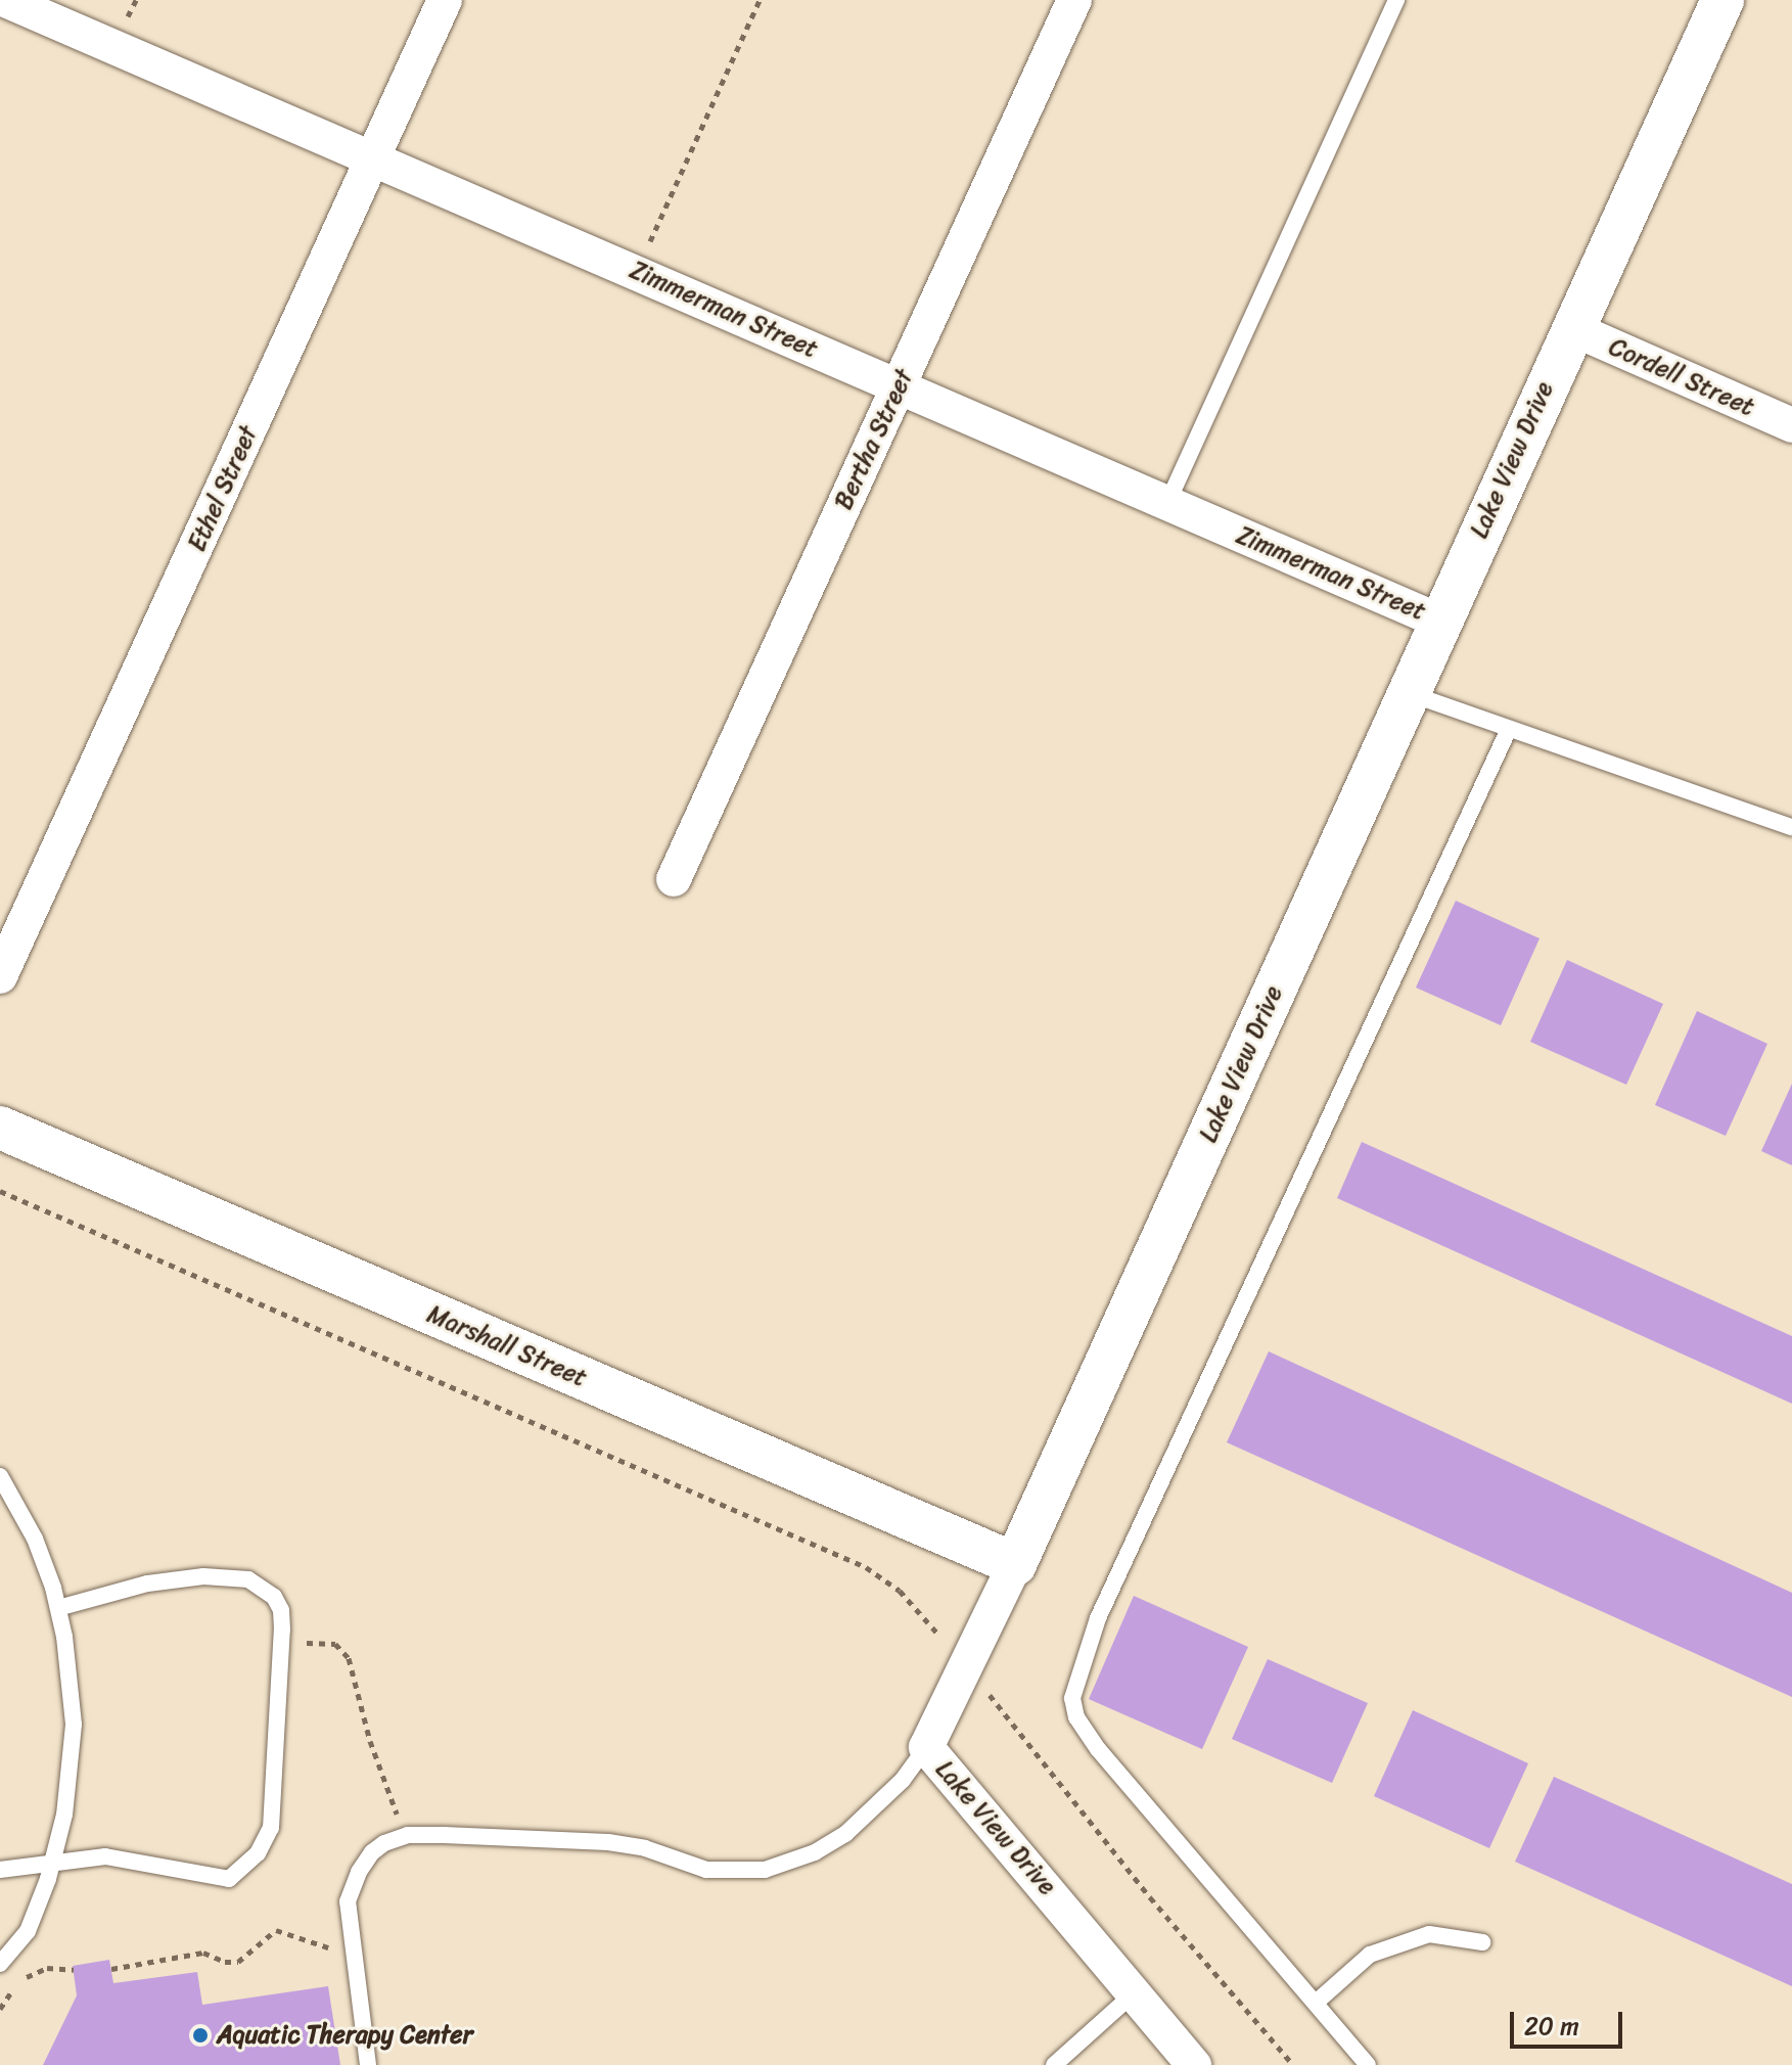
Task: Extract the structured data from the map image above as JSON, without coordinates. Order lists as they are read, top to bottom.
{
  "streets": {
    "street": [
      "Zimmerman Street",
      "Cordell Street",
      "Bertha Street",
      "Lake View Drive",
      "Ethel Street",
      "Marshall Street"
    ]
  },
  "crossings": [
    ["Zimmerman Street", "Bertha Street"],
    ["Zimmerman Street", "Lake View Drive"],
    ["Zimmerman Street", "Ethel Street"],
    ["Cordell Street", "Lake View Drive"],
    ["Lake View Drive", "Marshall Street"]
  ],
  "places": ["Aquatic Therapy Center"],
  "scale_bar": "20 m"
}
